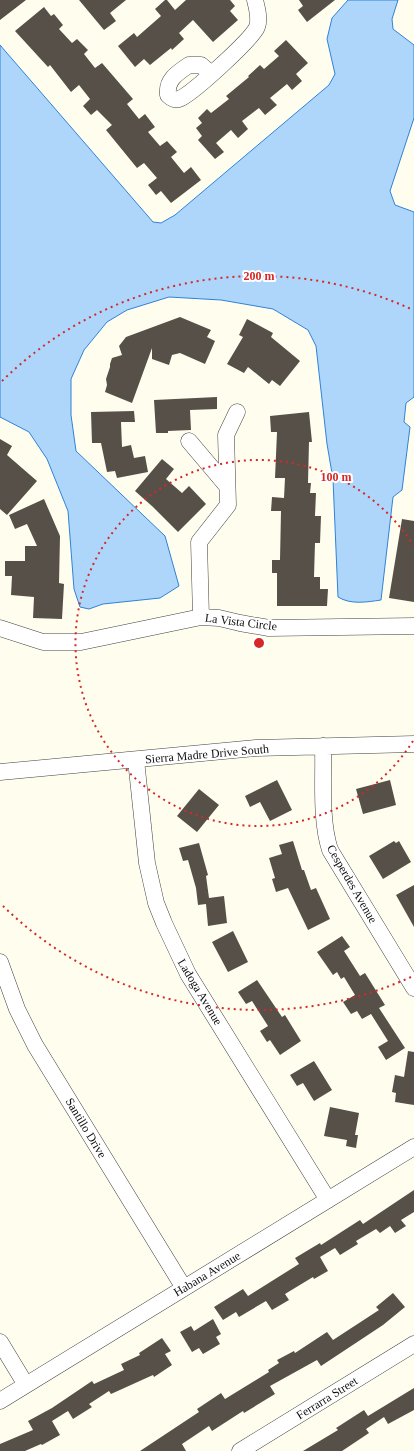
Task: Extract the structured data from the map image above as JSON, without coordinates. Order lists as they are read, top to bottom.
{
  "streets": {
    "street": [
      "La Vista Circle",
      "Sierra Madre Drive South",
      "Cesperdes Avenue",
      "Ladoga Avenue",
      "Santillo Drive",
      "Habana Avenue",
      "Ferrarra Street"
    ]
  },
  "crossings": [
    ["Sierra Madre Drive South", "Cesperdes Avenue"],
    ["Sierra Madre Drive South", "Ladoga Avenue"],
    ["Ladoga Avenue", "Habana Avenue"],
    ["Santillo Drive", "Habana Avenue"]
  ],
  "rings": ["200 m", "100 m"]
}
